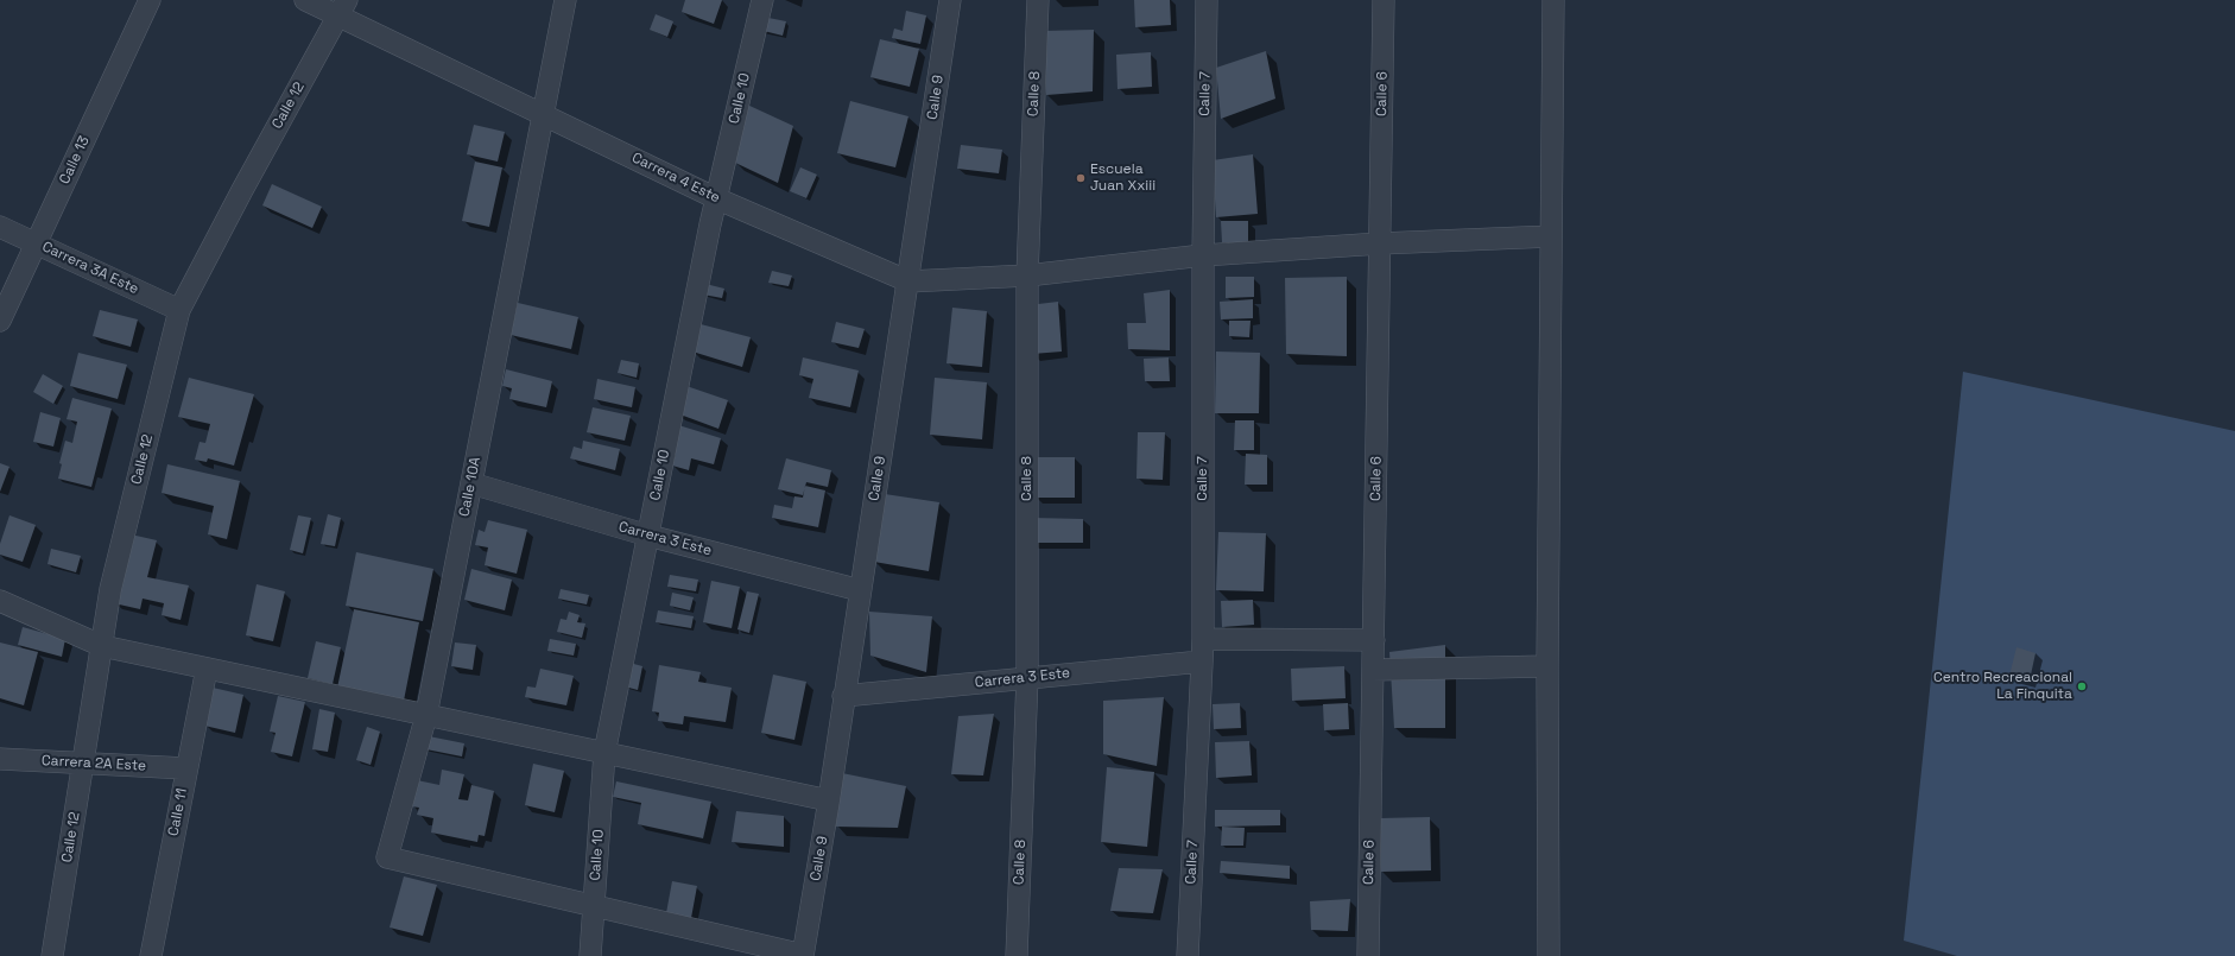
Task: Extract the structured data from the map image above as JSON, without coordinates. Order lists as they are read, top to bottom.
{
  "streets": {
    "street": [
      "Calle 8",
      "Calle 7",
      "Calle 6",
      "Calle 9",
      "Calle 10",
      "Calle 12",
      "Calle 13",
      "Carrera 4 Este",
      "Carrera 3A Este",
      "Calle 10A",
      "Carrera 3 Este",
      "Carrera 2A Este",
      "Calle 11"
    ]
  },
  "crossings": [
    ["Calle 8", "Carrera 4 Este"],
    ["Calle 8", "Carrera 3 Este"],
    ["Calle 7", "Carrera 4 Este"],
    ["Calle 7", "Carrera 3 Este"],
    ["Calle 6", "Carrera 4 Este"],
    ["Calle 9", "Carrera 4 Este"],
    ["Calle 9", "Carrera 3 Este"],
    ["Calle 10", "Carrera 4 Este"],
    ["Calle 10", "Calle 10A"],
    ["Calle 10", "Carrera 3 Este"],
    ["Calle 12", "Carrera 4 Este"],
    ["Calle 12", "Carrera 3A Este"],
    ["Calle 12", "Carrera 2A Este"],
    ["Calle 13", "Carrera 3A Este"],
    ["Carrera 4 Este", "Calle 10A"],
    ["Calle 10A", "Carrera 3 Este"],
    ["Carrera 2A Este", "Calle 11"]
  ],
  "places": ["Escuela Juan Xxiii", "Centro Recreacional La Finquita"]
}
